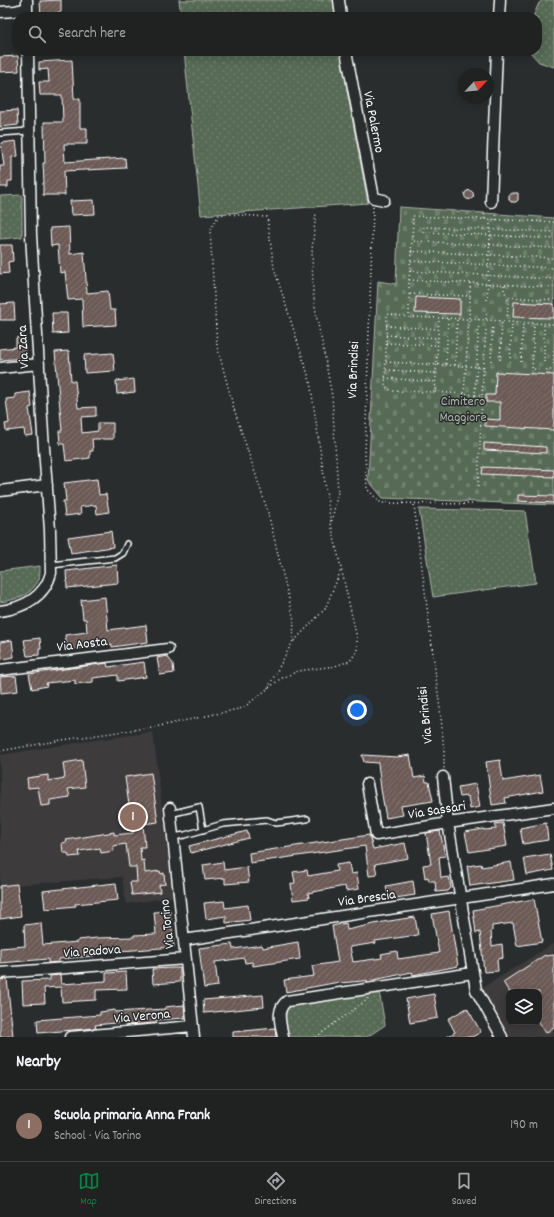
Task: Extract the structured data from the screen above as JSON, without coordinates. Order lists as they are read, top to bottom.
{
  "streets": {
    "street": [
      "Via Palermo",
      "Via Zara",
      "Via Aosta",
      "Via Sassari",
      "Via Brescia",
      "Via Torino",
      "Via Padova",
      "Via Verona"
    ],
    "path": ["Via Brindisi"]
  },
  "crossings": [
    ["Via Palermo", "Via Brindisi"],
    ["Via Brescia", "Via Torino"],
    ["Via Torino", "Via Padova"],
    ["Via Torino", "Via Verona"]
  ],
  "parks": ["Cimitero Maggiore"],
  "north": "top right",
  "page": {
    "search": "Search here",
    "pins": "1",
    "heading": "Nearby",
    "list": [
      {
        "mark": "1",
        "name": "Scuola primaria Anna Frank",
        "note": "School · Via Torino",
        "value": "190 m"
      }
    ],
    "nav": ["Map", "Directions", "Saved"]
  }
}
